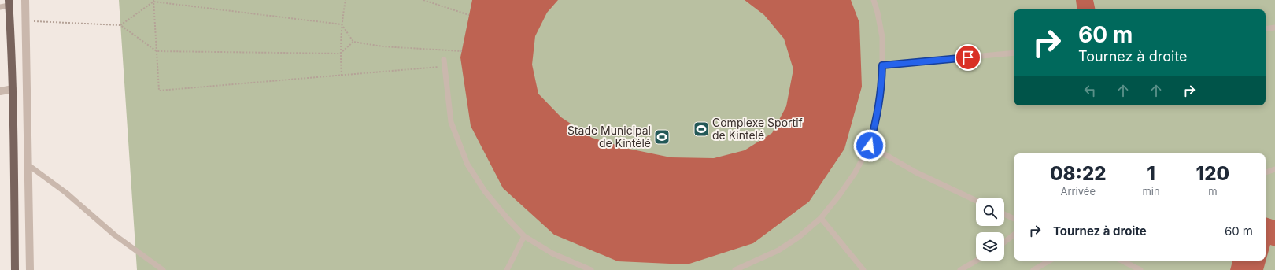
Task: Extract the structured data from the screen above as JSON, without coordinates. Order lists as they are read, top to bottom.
{
  "places": {
    "sports": ["Complexe Sportif de Kintelé", "Stade Municipal de Kintélé"]
  },
  "page": {
    "turn": ["60 m", "Tournez à droite"],
    "eta": [
      "08:22",
      "Arrivée",
      "1",
      "min",
      "120",
      "m"
    ],
    "list": [
      {
        "name": "Tournez à droite",
        "value": "60 m"
      }
    ]
  }
}
